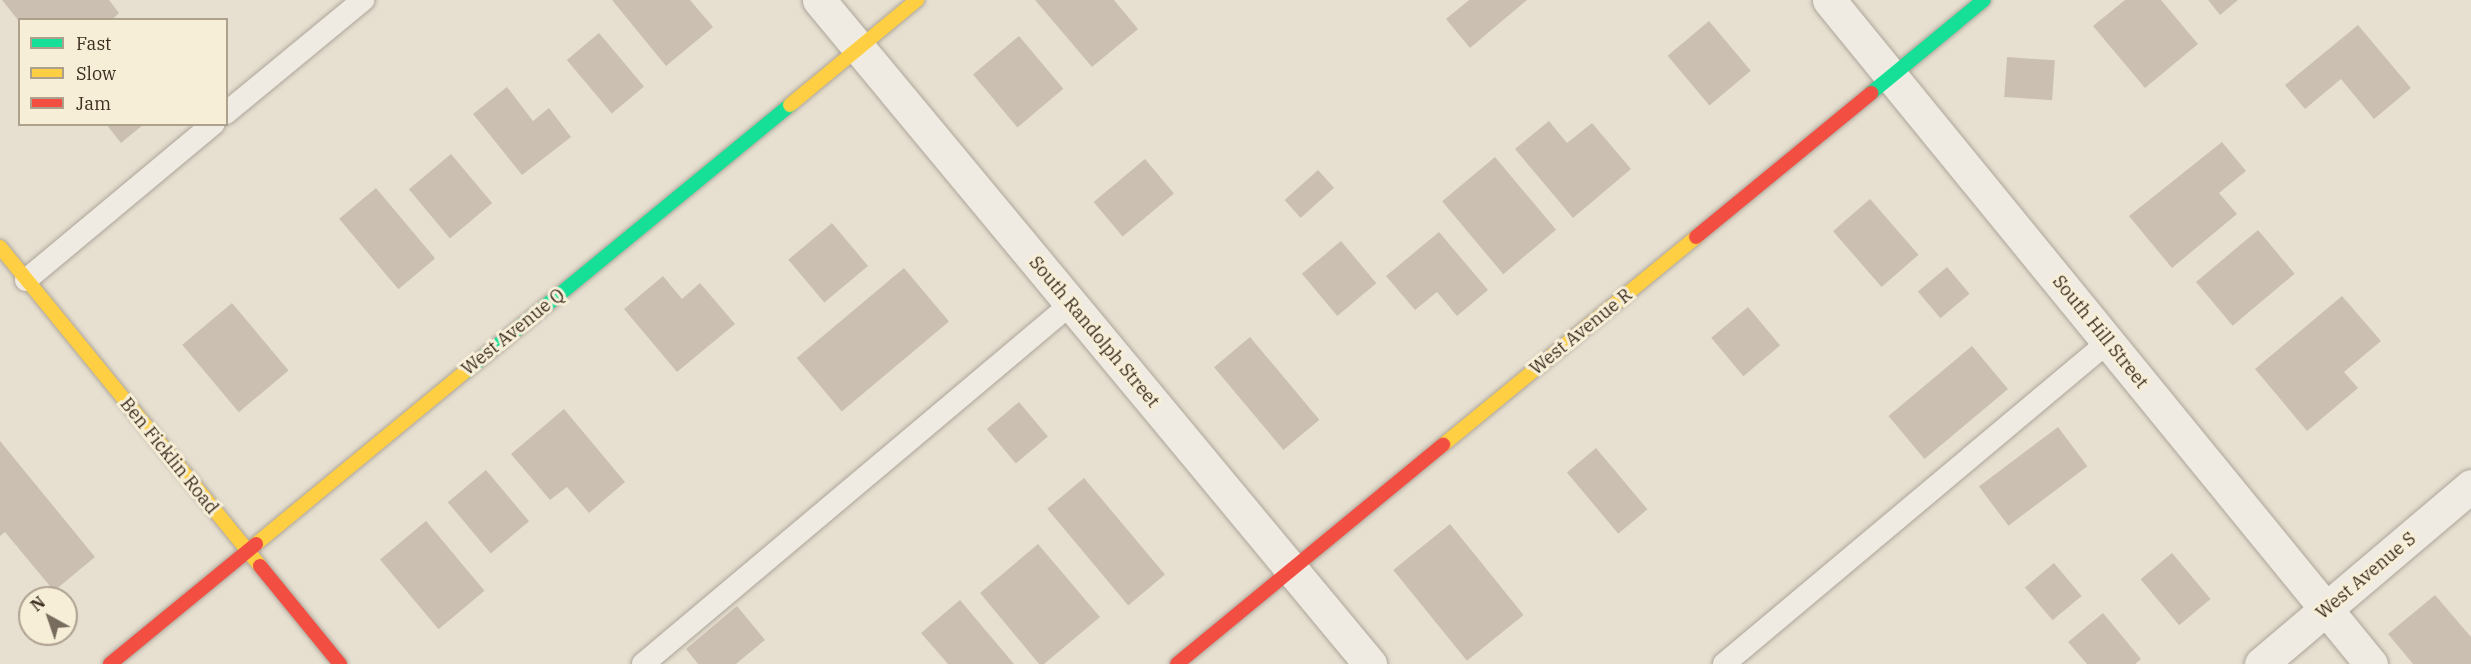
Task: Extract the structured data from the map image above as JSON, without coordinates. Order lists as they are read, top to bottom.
{
  "streets": {
    "street": [
      "West Avenue Q",
      "South Randolph Street",
      "West Avenue R",
      "South Hill Street",
      "Ben Ficklin Road",
      "West Avenue S"
    ]
  },
  "crossings": [
    ["West Avenue Q", "South Randolph Street"],
    ["West Avenue Q", "Ben Ficklin Road"],
    ["South Randolph Street", "West Avenue R"],
    ["West Avenue R", "South Hill Street"],
    ["South Hill Street", "West Avenue S"]
  ],
  "legend": ["Fast", "Slow", "Jam"],
  "north": "top left"
}
